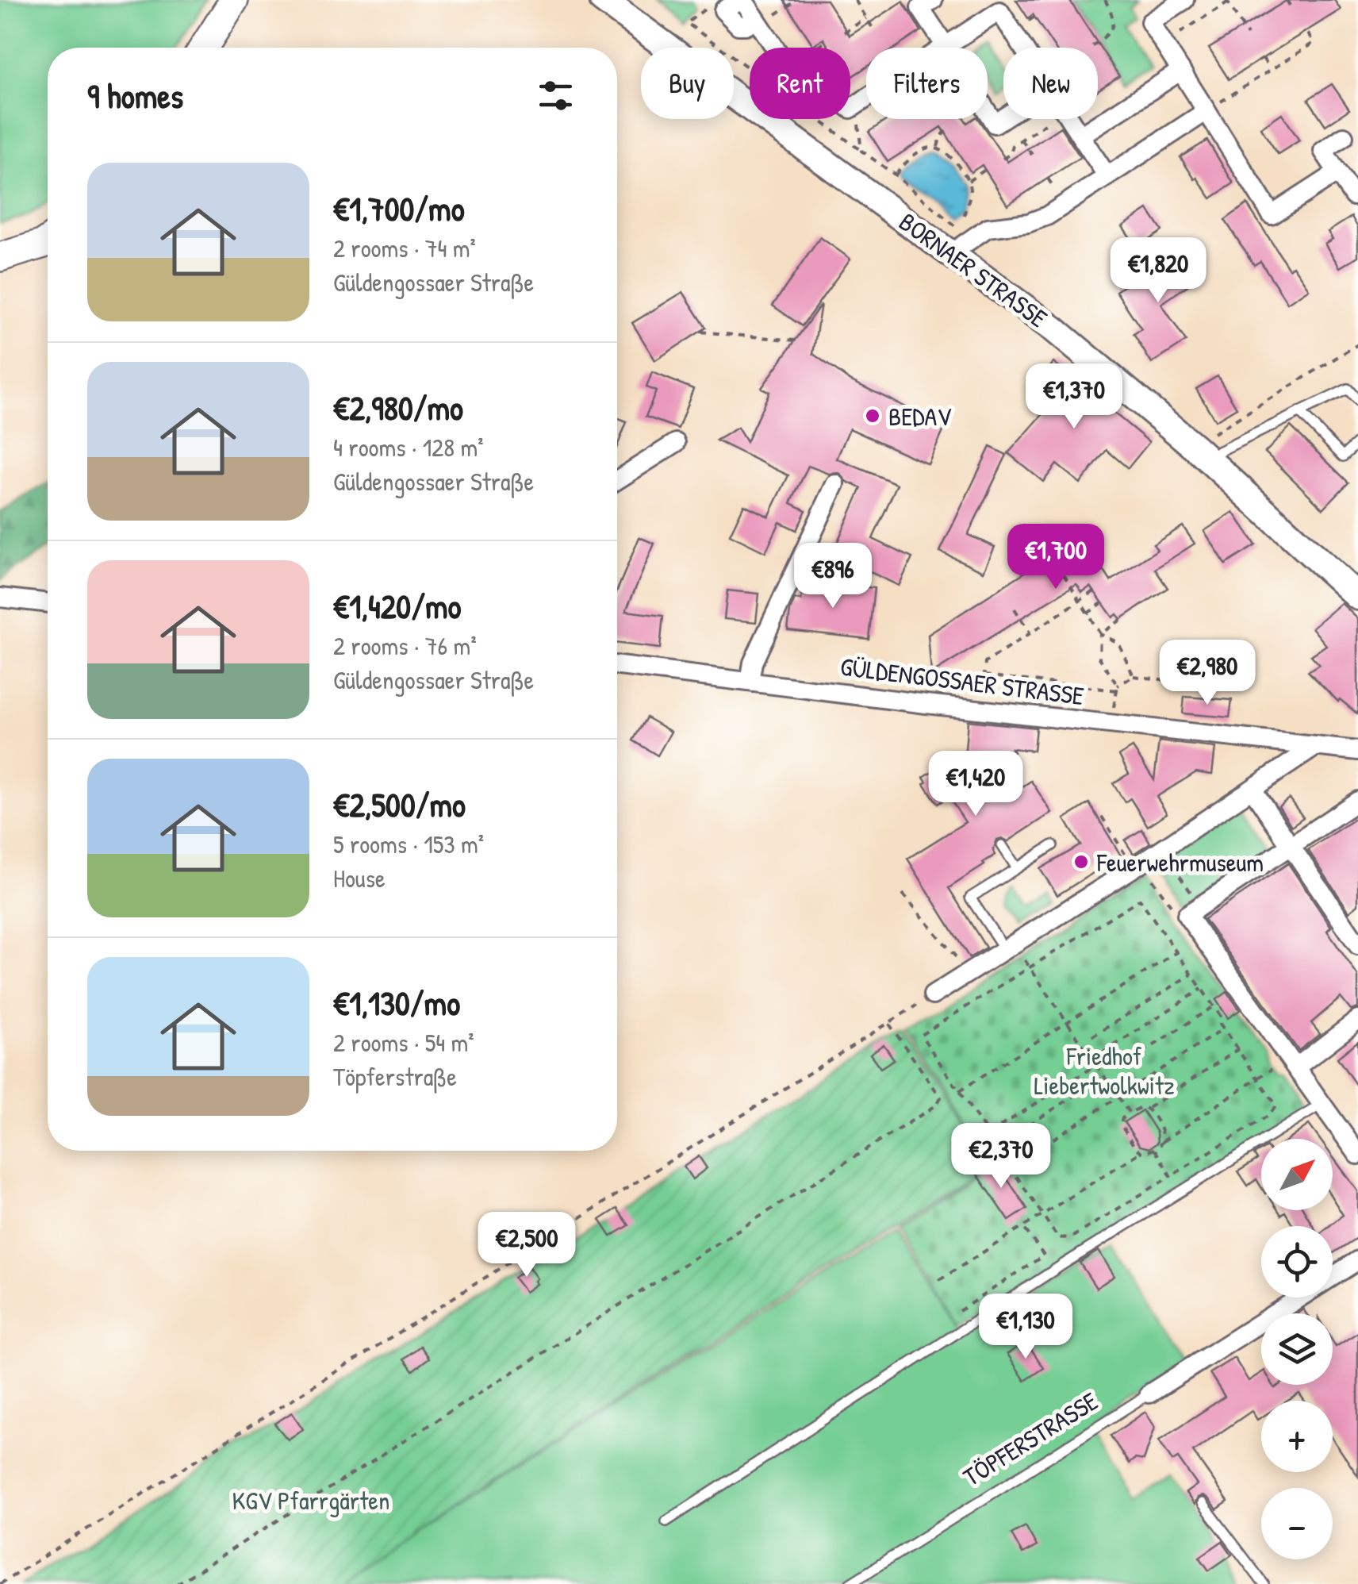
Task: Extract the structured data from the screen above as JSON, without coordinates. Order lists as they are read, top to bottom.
{
  "streets": {
    "main road": ["BORNAER STRASSE"],
    "street": ["GÜLDENGOSSAER STRASSE", "TÖPFERSTRASSE"]
  },
  "parks": ["Friedhof Liebertwolkwitz", "KGV Pfarrgärten"],
  "places": ["BEDAV", "Feuerwehrmuseum"],
  "north": "top right",
  "page": {
    "chip": [
      "Buy",
      "Rent",
      "Filters",
      "New"
    ],
    "heading": "9 homes",
    "list": [
      {
        "name": "€1,700/mo",
        "note": "2 rooms · 74 m² · Güldengossaer Straße"
      },
      {
        "name": "€2,980/mo",
        "note": "4 rooms · 128 m² · Güldengossaer Straße"
      },
      {
        "name": "€1,420/mo",
        "note": "2 rooms · 76 m² · Güldengossaer Straße"
      },
      {
        "name": "€2,500/mo",
        "note": "5 rooms · 153 m² · House"
      },
      {
        "name": "€1,130/mo",
        "note": "2 rooms · 54 m² · Töpferstraße"
      }
    ],
    "price": [
      "€1,820",
      "€1,370",
      "€1,700",
      "€896",
      "€2,980",
      "€1,420",
      "€2,370",
      "€2,500",
      "€1,130"
    ],
    "map_buttons": ["+", "−"]
  }
}
